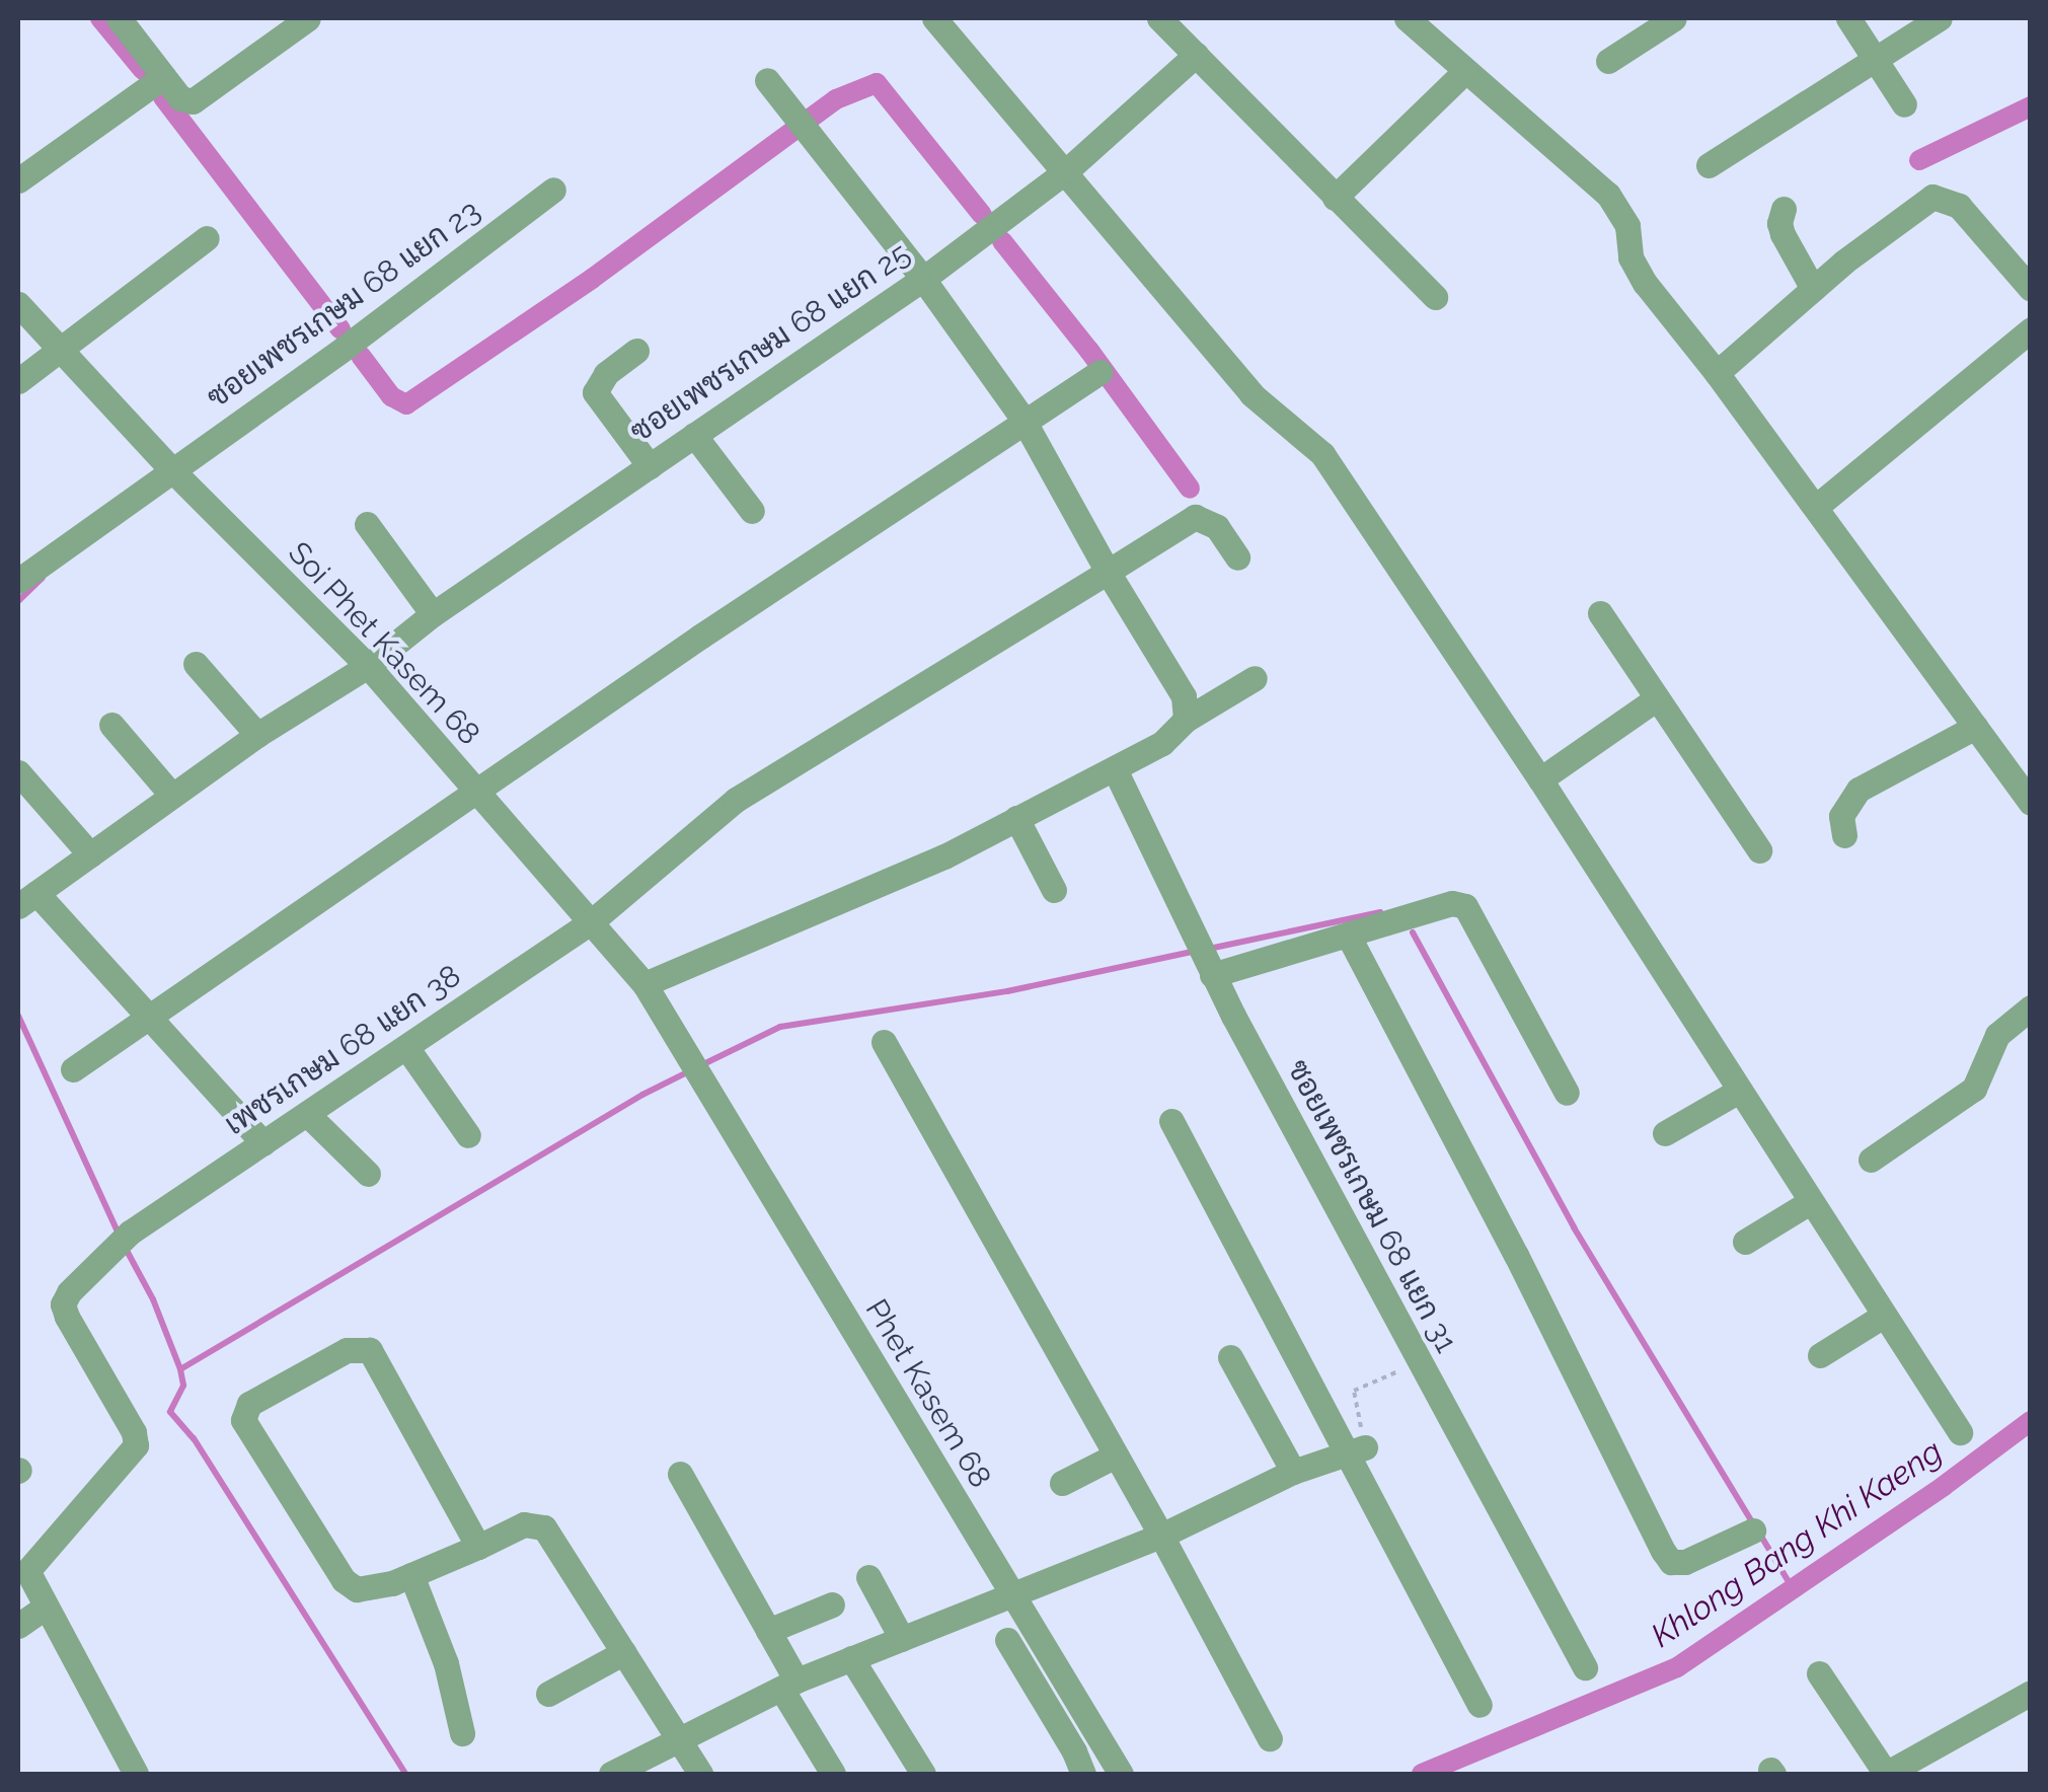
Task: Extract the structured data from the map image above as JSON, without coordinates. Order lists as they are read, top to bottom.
{
  "streets": {
    "street": [
      "ซอยเพชรเกษม 68 แยก 23",
      "ซอยเพชรเกษม 68 แยก 25",
      "Soi Phet Kasem 68",
      "เพชรเกษม 68 แยก 38",
      "ซอยเพชรเกษม 68 แยก 31",
      "Phet Kasem 68"
    ]
  },
  "crossings": [
    ["ซอยเพชรเกษม 68 แยก 23", "Soi Phet Kasem 68"],
    ["ซอยเพชรเกษม 68 แยก 25", "Soi Phet Kasem 68"],
    ["Soi Phet Kasem 68", "เพชรเกษม 68 แยก 38"],
    ["Soi Phet Kasem 68", "Phet Kasem 68"]
  ],
  "water": ["Khlong Bang Khi Kaeng"]
}
